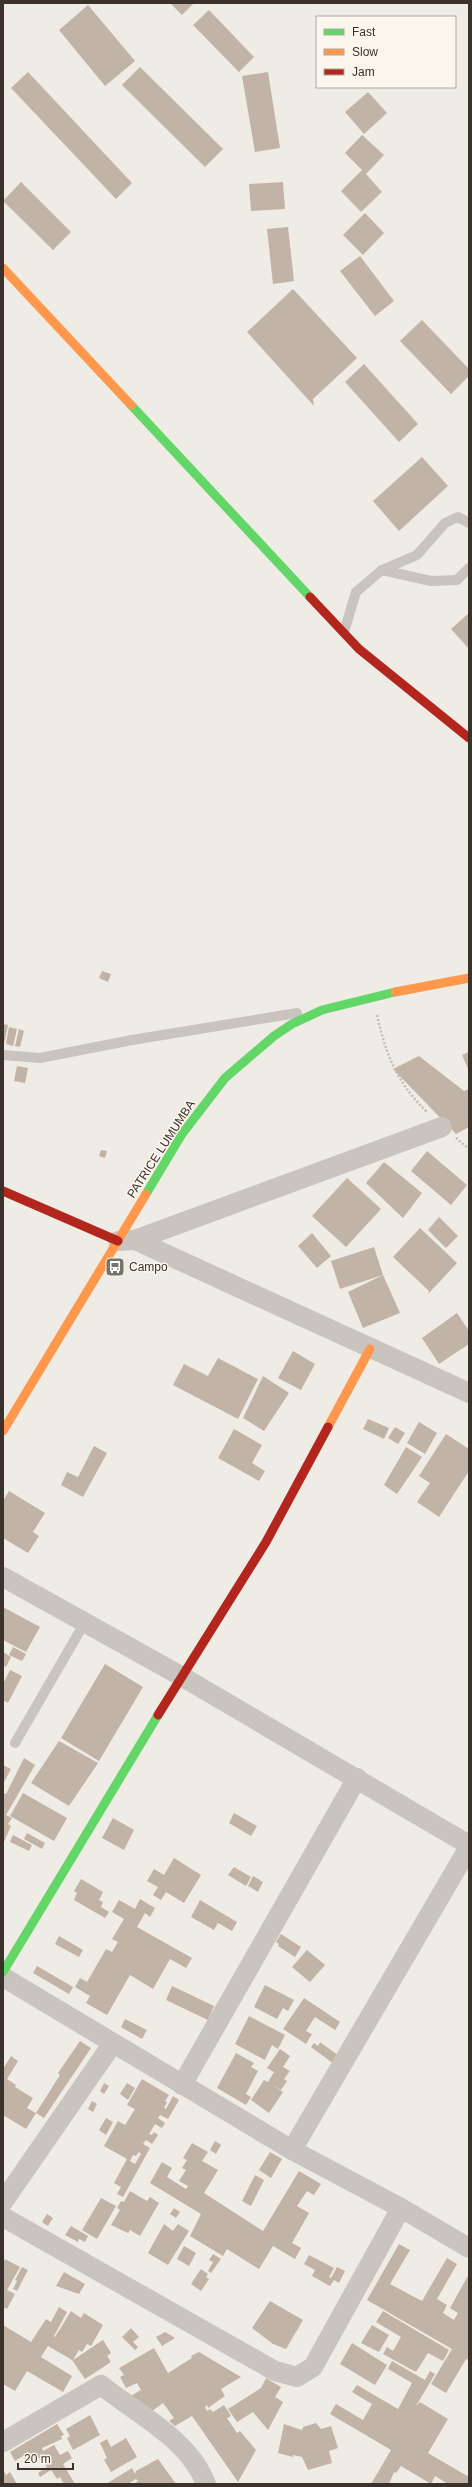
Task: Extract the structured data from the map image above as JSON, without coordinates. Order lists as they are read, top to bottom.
{
  "streets": {
    "street": ["PATRICE LUMUMBA"]
  },
  "places": {
    "bus stop": ["Campo"]
  },
  "legend": ["Fast", "Slow", "Jam"],
  "scale_bar": "20 m"
}
